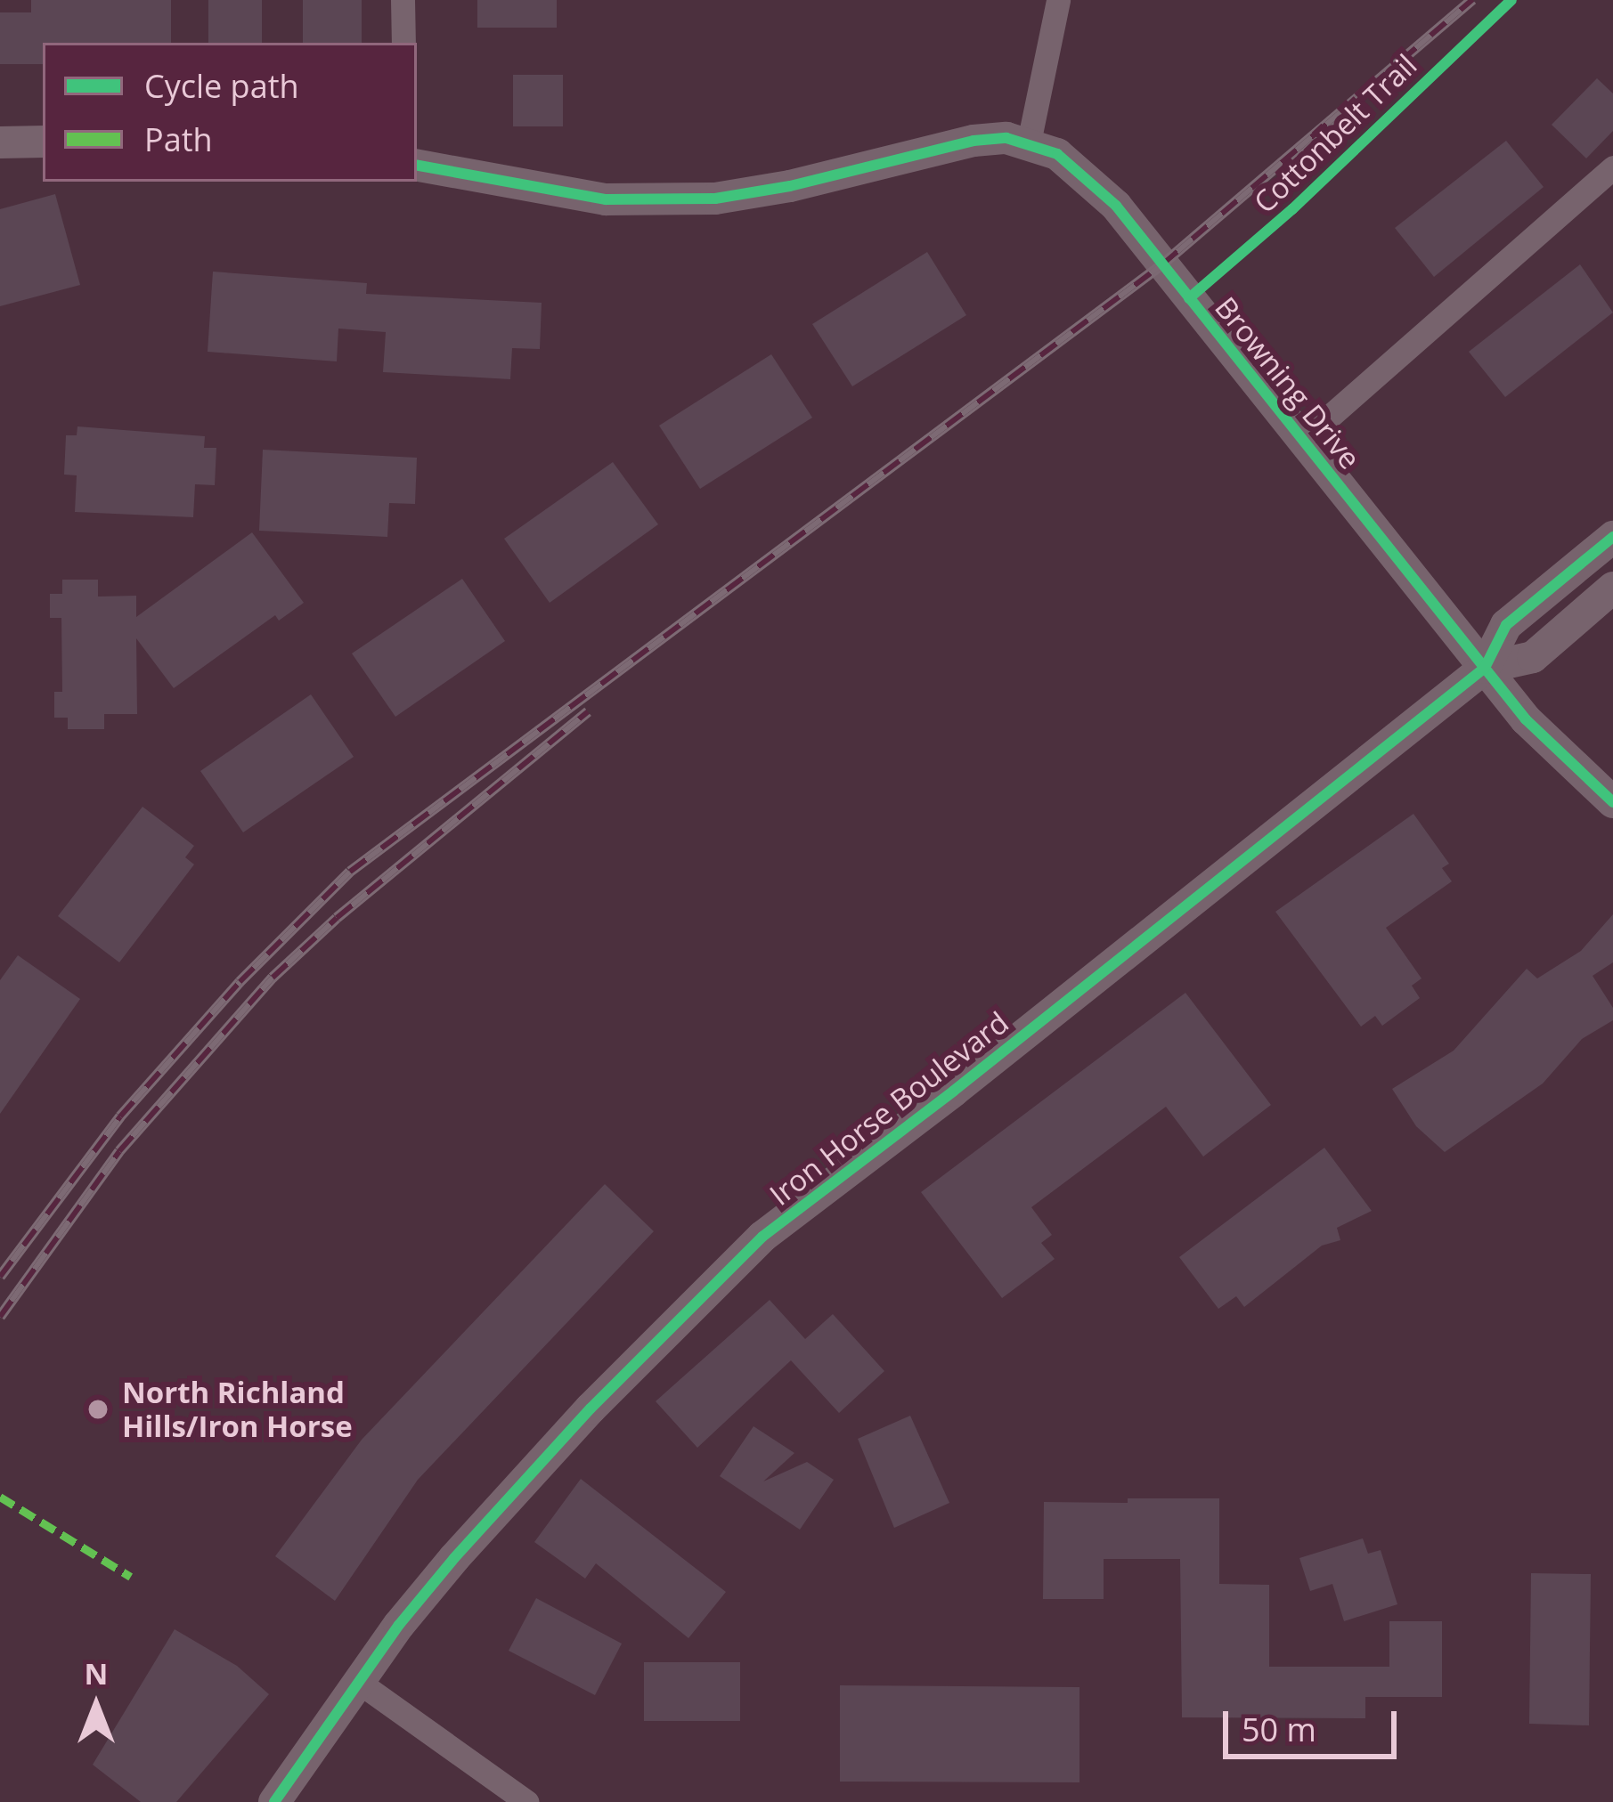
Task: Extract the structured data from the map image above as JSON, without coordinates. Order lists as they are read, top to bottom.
{
  "streets": {
    "street": ["Browning Drive", "Iron Horse Boulevard"],
    "cycle path": ["Cottonbelt Trail"]
  },
  "crossings": [
    ["Browning Drive", "Iron Horse Boulevard"]
  ],
  "places": ["North Richland Hills/Iron Horse"],
  "legend": ["Cycle path", "Path"],
  "scale_bar": "50 m",
  "north": "top"
}
